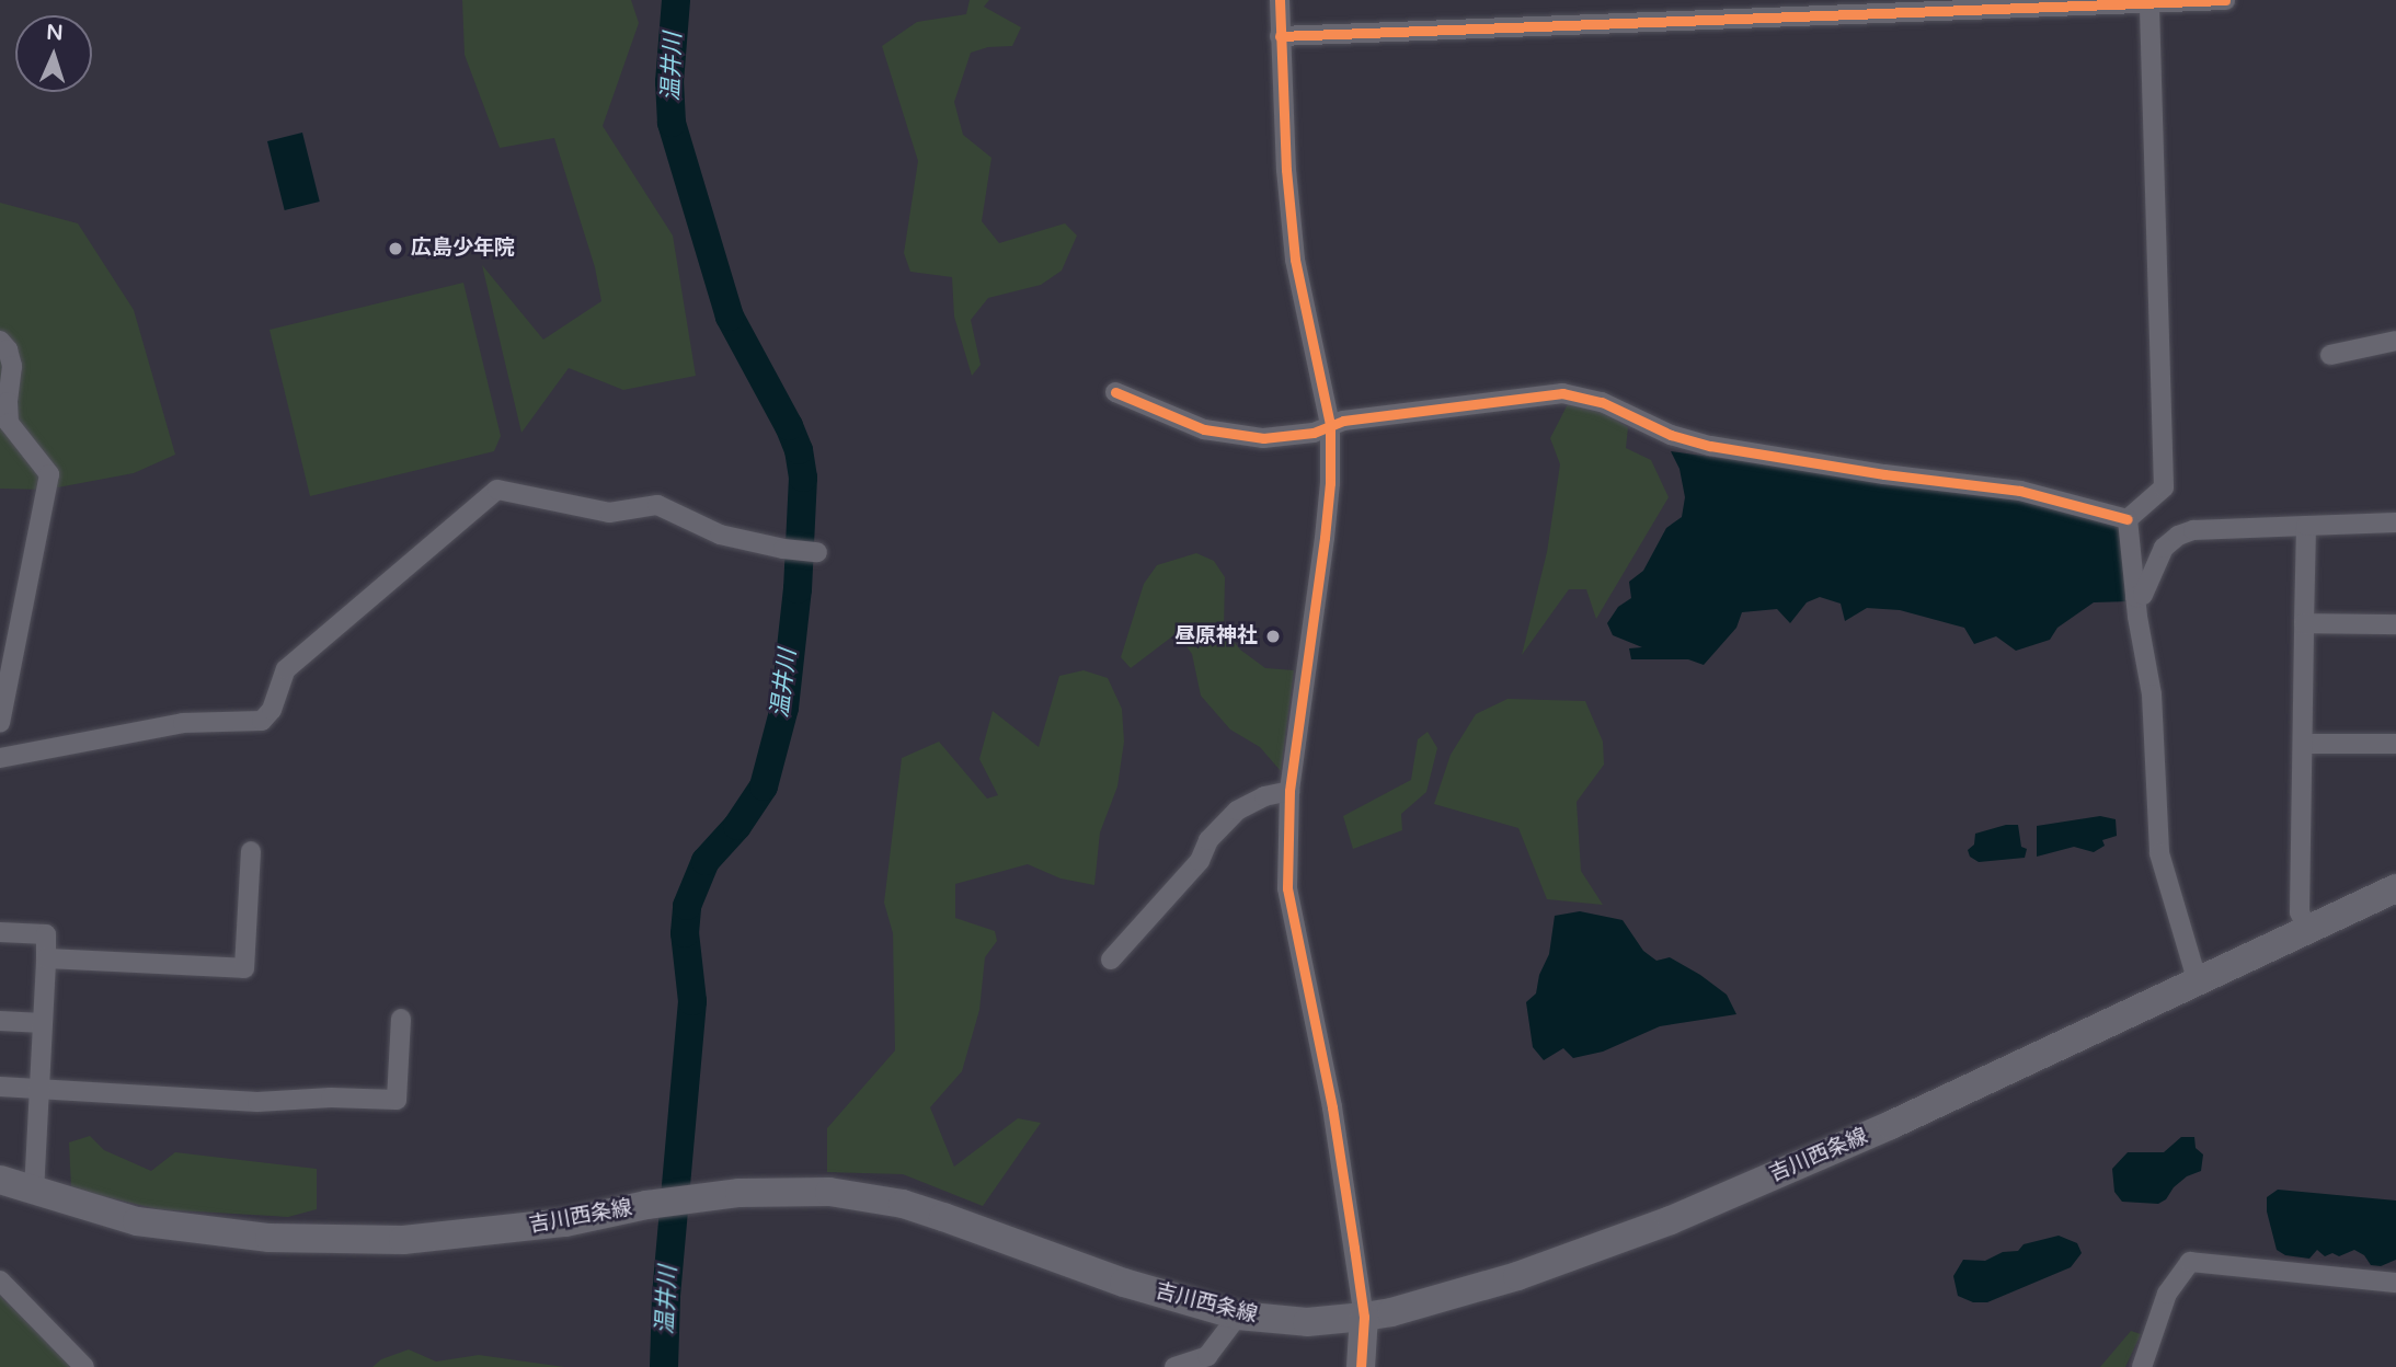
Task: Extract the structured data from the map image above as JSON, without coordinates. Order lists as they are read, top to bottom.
{
  "streets": {
    "main road": ["吉川西条線"]
  },
  "water": ["温井川"],
  "places": ["広島少年院", "昼原神社"],
  "north": "top"
}
